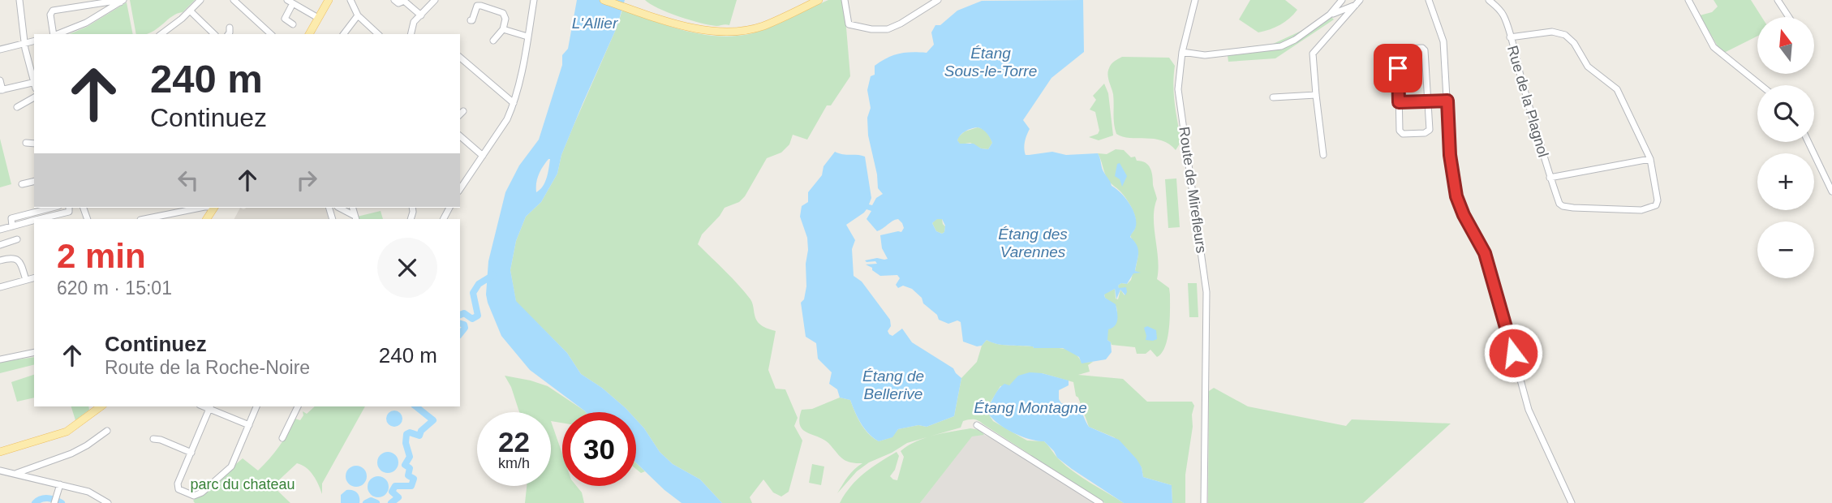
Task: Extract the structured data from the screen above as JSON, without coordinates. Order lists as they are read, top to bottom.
{
  "streets": {
    "street": ["Rue de la Plagnol", "Route de Mirefleurs"]
  },
  "water": [
    "L'Allier",
    "Étang Sous-le-Torre",
    "Étang des Varennes",
    "Étang de Bellerive",
    "Étang Montagne"
  ],
  "parks": ["parc du chateau"],
  "north": "top",
  "page": {
    "map_buttons": ["+", "−"],
    "turn": ["240 m", "Continuez"],
    "heading": ["2 min", "620 m · 15:01"],
    "list": [
      {
        "name": "Continuez",
        "note": "Route de la Roche-Noire",
        "value": "240 m"
      }
    ],
    "speed": "22 km/h",
    "limit": "30"
  }
}
